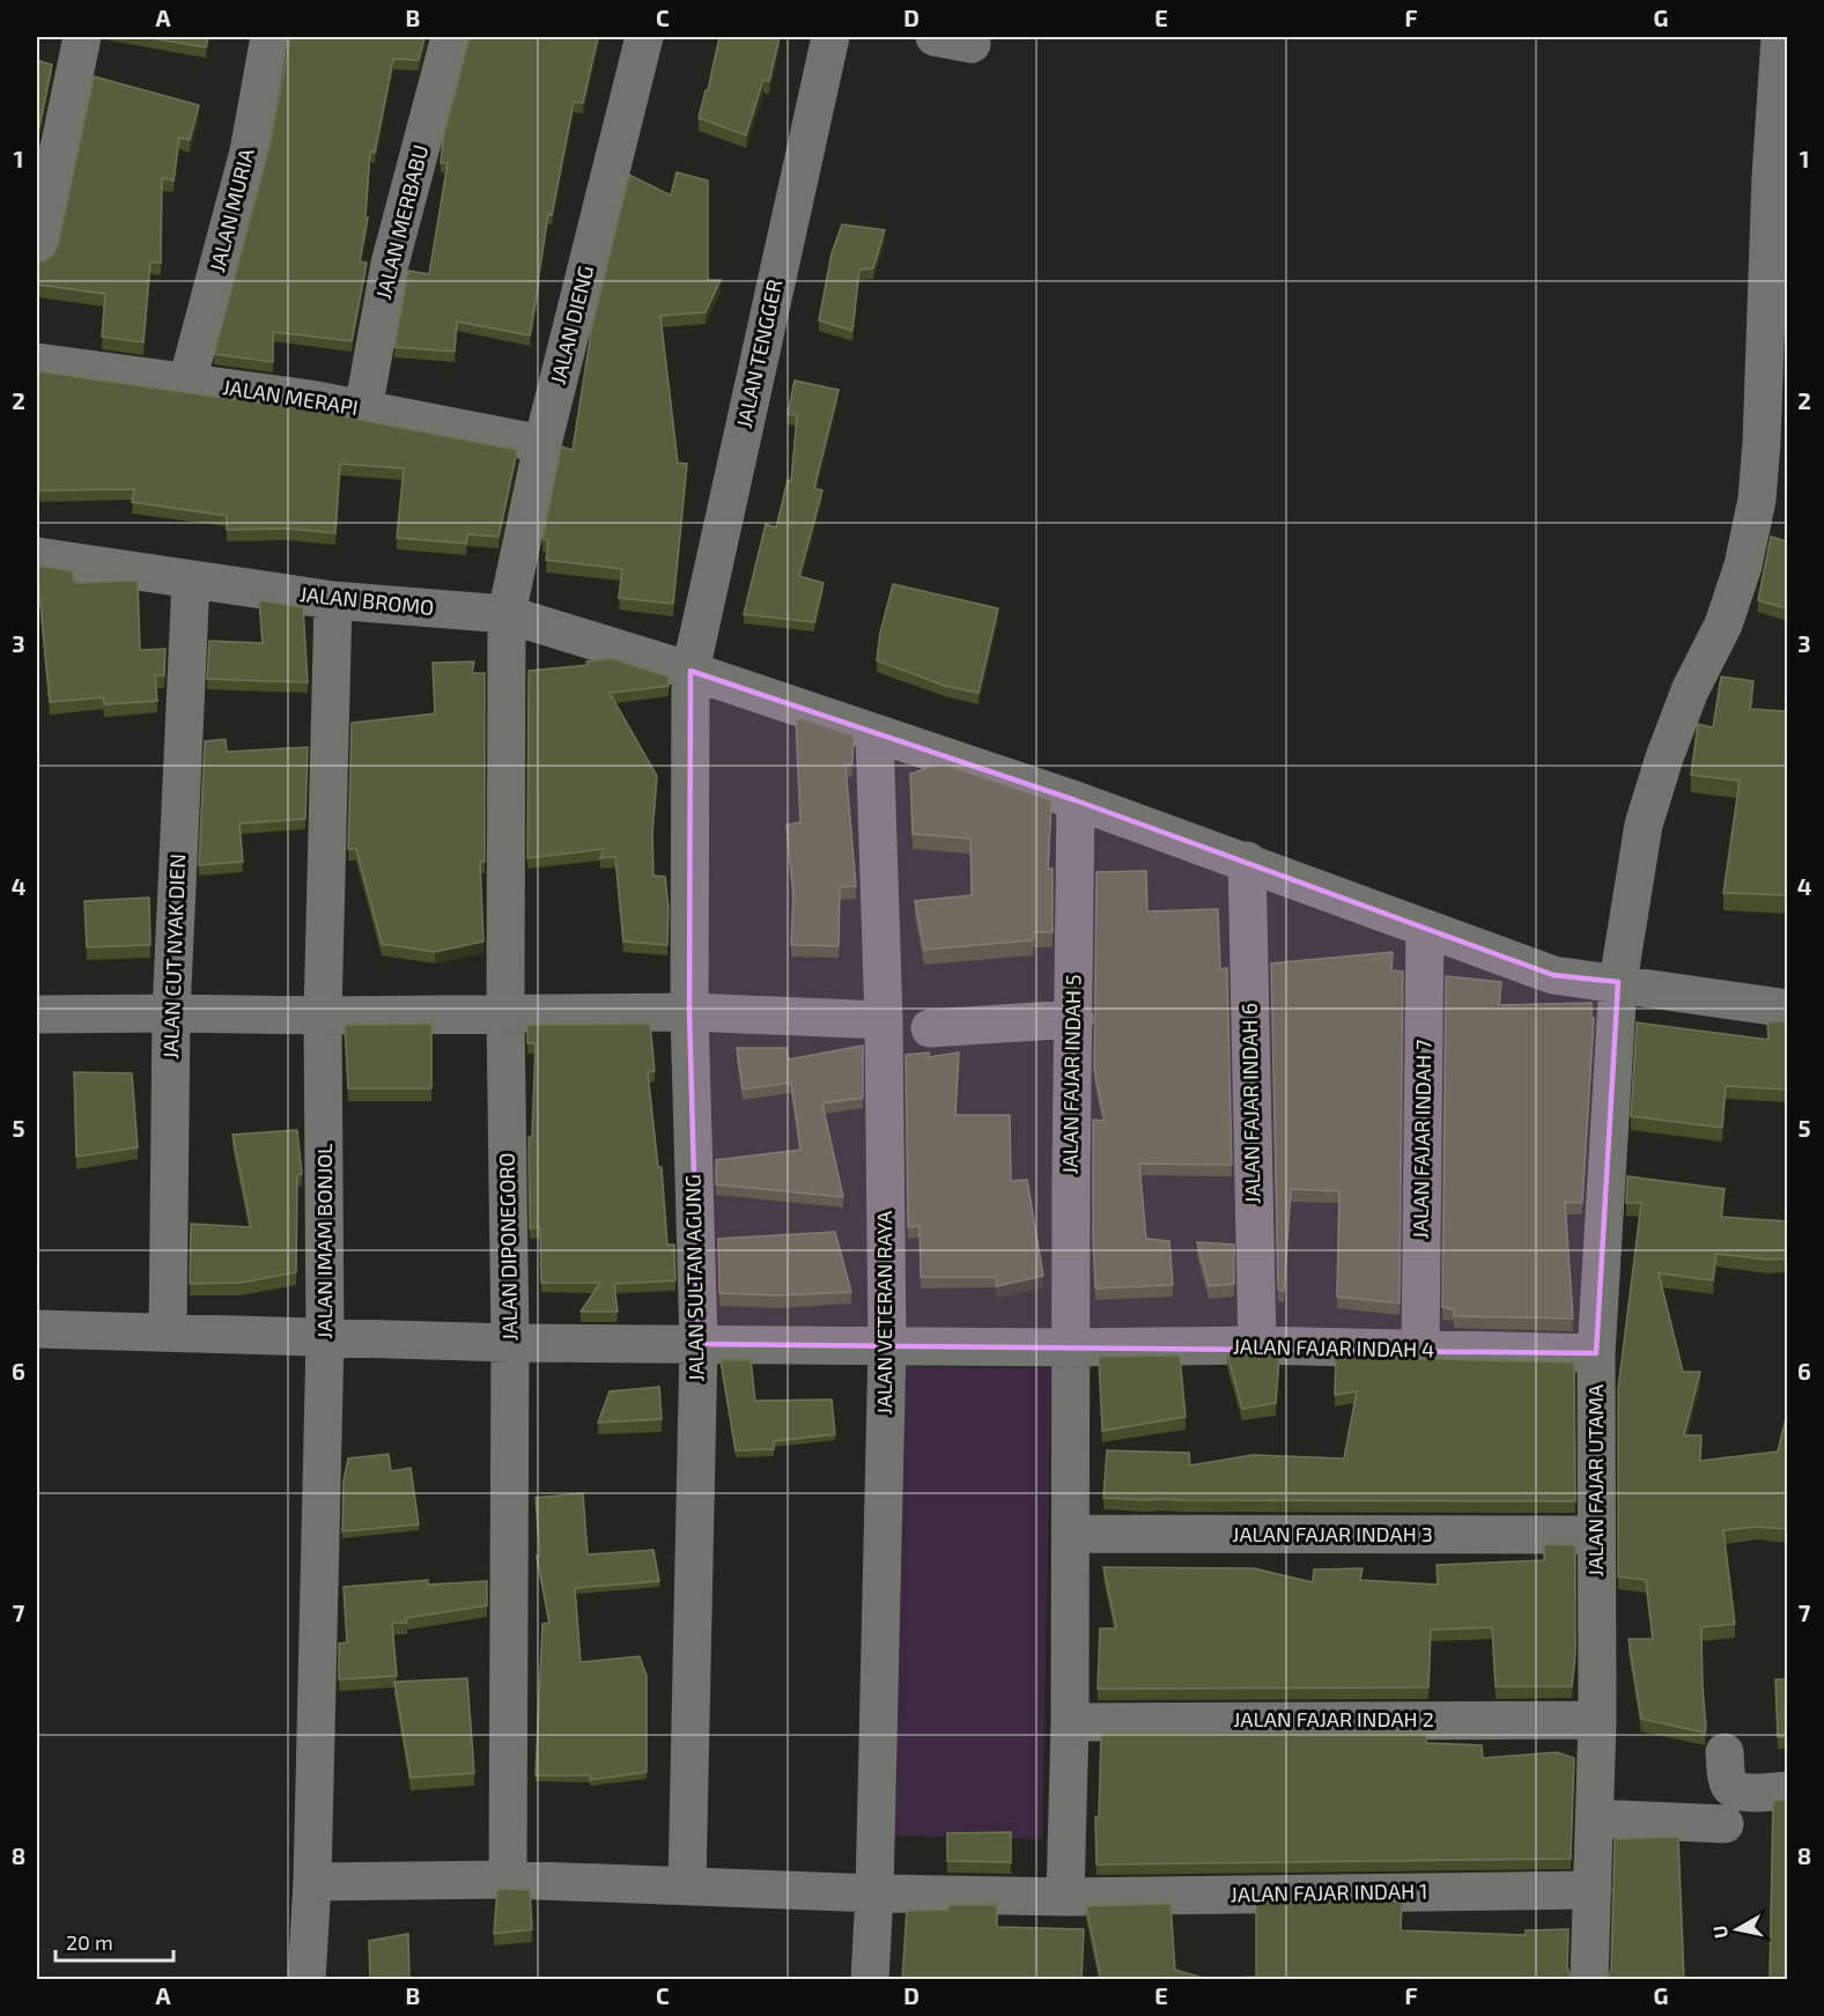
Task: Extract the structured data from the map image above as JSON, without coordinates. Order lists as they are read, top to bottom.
{
  "streets": {
    "street": [
      "JALAN MURIA",
      "JALAN MERBABU",
      "JALAN DIENG",
      "JALAN TENGGER",
      "JALAN MERAPI",
      "JALAN BROMO",
      "JALAN CUT NYAK DIEN",
      "JALAN FAJAR INDAH 5",
      "JALAN FAJAR INDAH 6",
      "JALAN FAJAR INDAH 7",
      "JALAN IMAM BONJOL",
      "JALAN DIPONEGORO",
      "JALAN SULTAN AGUNG",
      "JALAN VETERAN RAYA",
      "JALAN FAJAR INDAH 4",
      "JALAN FAJAR UTAMA",
      "JALAN FAJAR INDAH 3",
      "JALAN FAJAR INDAH 2",
      "JALAN FAJAR INDAH 1"
    ]
  },
  "crossings": [
    ["JALAN MURIA", "JALAN MERAPI"],
    ["JALAN MERBABU", "JALAN MERAPI"],
    ["JALAN DIENG", "JALAN MERAPI"],
    ["JALAN DIENG", "JALAN BROMO"],
    ["JALAN DIENG", "JALAN DIPONEGORO"],
    ["JALAN TENGGER", "JALAN BROMO"],
    ["JALAN TENGGER", "JALAN SULTAN AGUNG"],
    ["JALAN BROMO", "JALAN CUT NYAK DIEN"],
    ["JALAN BROMO", "JALAN FAJAR INDAH 5"],
    ["JALAN BROMO", "JALAN FAJAR INDAH 6"],
    ["JALAN BROMO", "JALAN FAJAR INDAH 7"],
    ["JALAN BROMO", "JALAN IMAM BONJOL"],
    ["JALAN BROMO", "JALAN DIPONEGORO"],
    ["JALAN BROMO", "JALAN SULTAN AGUNG"],
    ["JALAN BROMO", "JALAN VETERAN RAYA"],
    ["JALAN BROMO", "JALAN FAJAR UTAMA"],
    ["JALAN CUT NYAK DIEN", "JALAN FAJAR INDAH 4"],
    ["JALAN FAJAR INDAH 5", "JALAN FAJAR INDAH 4"],
    ["JALAN FAJAR INDAH 5", "JALAN FAJAR INDAH 3"],
    ["JALAN FAJAR INDAH 5", "JALAN FAJAR INDAH 2"],
    ["JALAN FAJAR INDAH 5", "JALAN FAJAR INDAH 1"],
    ["JALAN FAJAR INDAH 6", "JALAN FAJAR INDAH 4"],
    ["JALAN FAJAR INDAH 7", "JALAN FAJAR INDAH 4"],
    ["JALAN IMAM BONJOL", "JALAN FAJAR INDAH 4"],
    ["JALAN IMAM BONJOL", "JALAN FAJAR INDAH 1"],
    ["JALAN DIPONEGORO", "JALAN FAJAR INDAH 4"],
    ["JALAN DIPONEGORO", "JALAN FAJAR INDAH 1"],
    ["JALAN SULTAN AGUNG", "JALAN FAJAR INDAH 4"],
    ["JALAN SULTAN AGUNG", "JALAN FAJAR INDAH 1"],
    ["JALAN VETERAN RAYA", "JALAN FAJAR INDAH 4"],
    ["JALAN VETERAN RAYA", "JALAN FAJAR INDAH 1"],
    ["JALAN FAJAR INDAH 4", "JALAN FAJAR UTAMA"],
    ["JALAN FAJAR UTAMA", "JALAN FAJAR INDAH 3"],
    ["JALAN FAJAR UTAMA", "JALAN FAJAR INDAH 2"],
    ["JALAN FAJAR UTAMA", "JALAN FAJAR INDAH 1"]
  ],
  "scale_bar": "20 m",
  "north": "left",
  "grid": {
    "columns": [
      "A",
      "B",
      "C",
      "D",
      "E",
      "F",
      "G"
    ],
    "rows": [
      "1",
      "2",
      "3",
      "4",
      "5",
      "6",
      "7",
      "8"
    ]
  }
}
